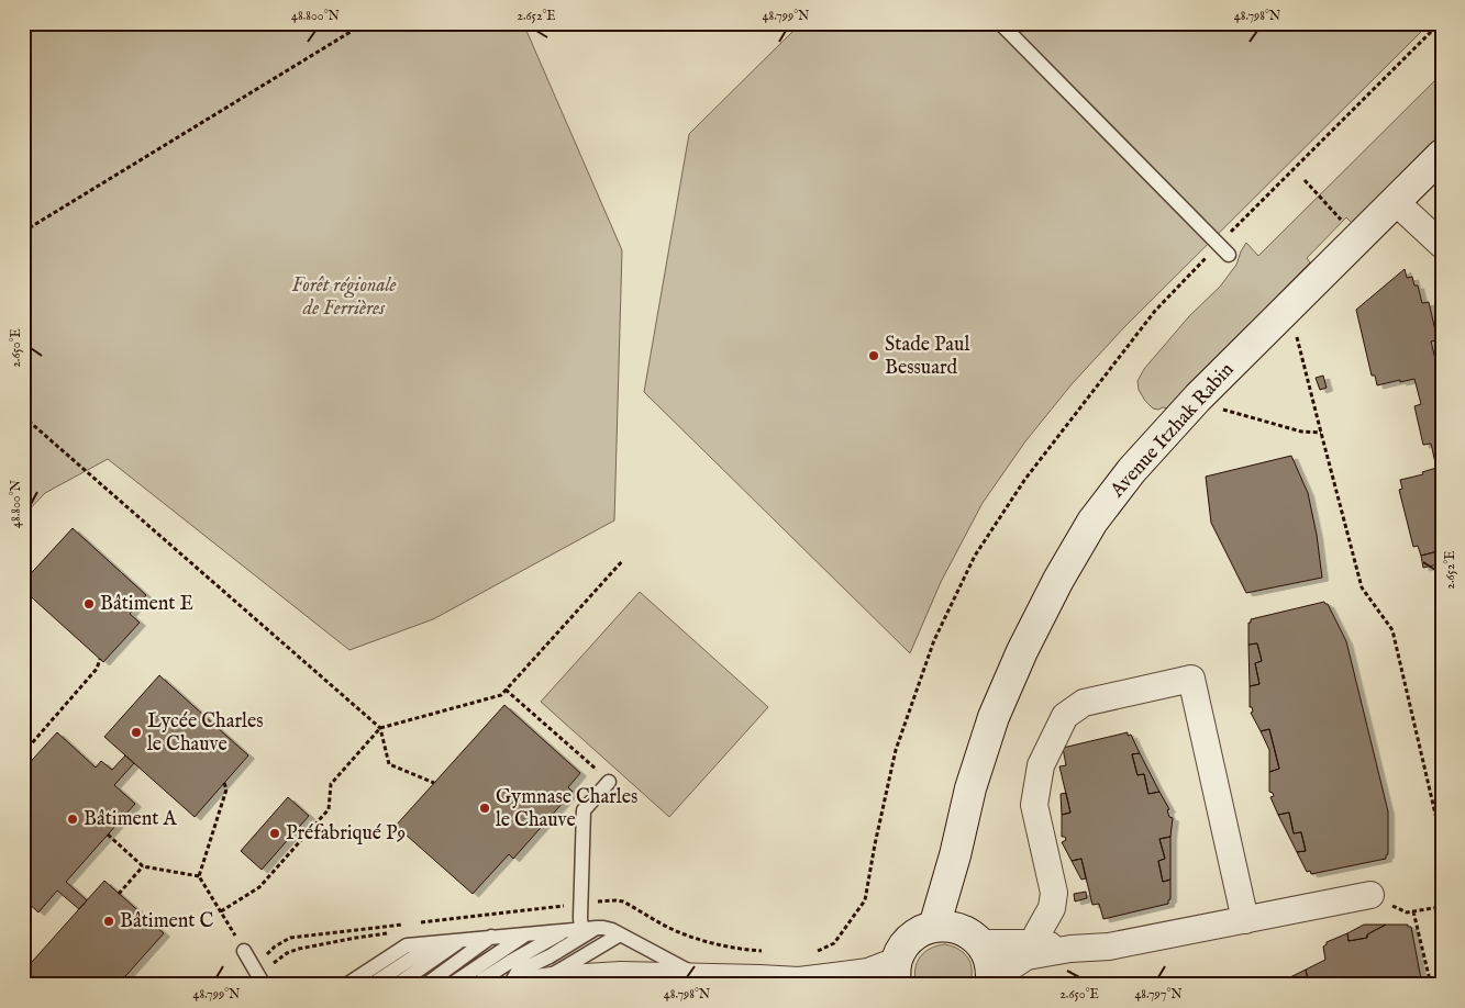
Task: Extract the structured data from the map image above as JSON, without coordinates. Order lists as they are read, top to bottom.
{
  "streets": {
    "main road": ["Avenue Itzhak Rabin"]
  },
  "parks": ["Forêt régionale de Ferrières"],
  "places": [
    "Stade Paul Bessuard",
    "Bâtiment E",
    "Lycée Charles le Chauve",
    "Gymnase Charles le Chauve",
    "Bâtiment A",
    "Préfabriqué P9",
    "Bâtiment C"
  ],
  "coordinates": [
    "48.800°N",
    "2.652°E",
    "48.799°N",
    "48.798°N",
    "2.650°E",
    "48.797°N"
  ]
}
